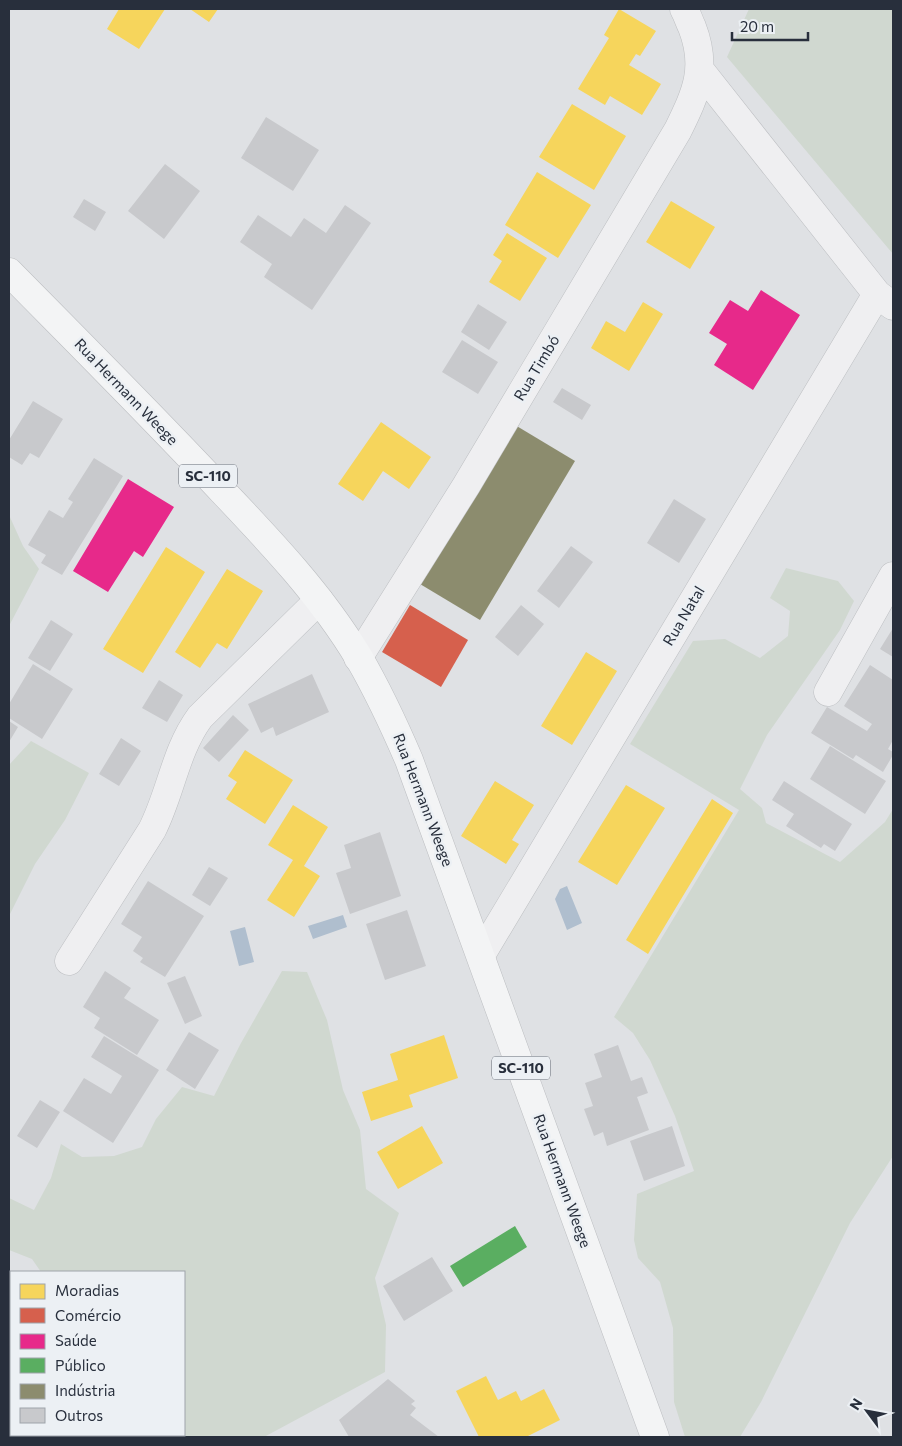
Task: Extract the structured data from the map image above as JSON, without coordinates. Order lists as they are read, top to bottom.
{
  "streets": {
    "main road": ["Rua Hermann Weege", "SC-110"],
    "street": ["Rua Timbó", "Rua Natal"]
  },
  "crossings": [
    ["Rua Timbó", "Rua Hermann Weege"],
    ["Rua Hermann Weege", "Rua Natal"]
  ],
  "legend": [
    "Moradias",
    "Comércio",
    "Saúde",
    "Público",
    "Indústria",
    "Outros"
  ],
  "scale_bar": "20 m",
  "north": "top left"
}
